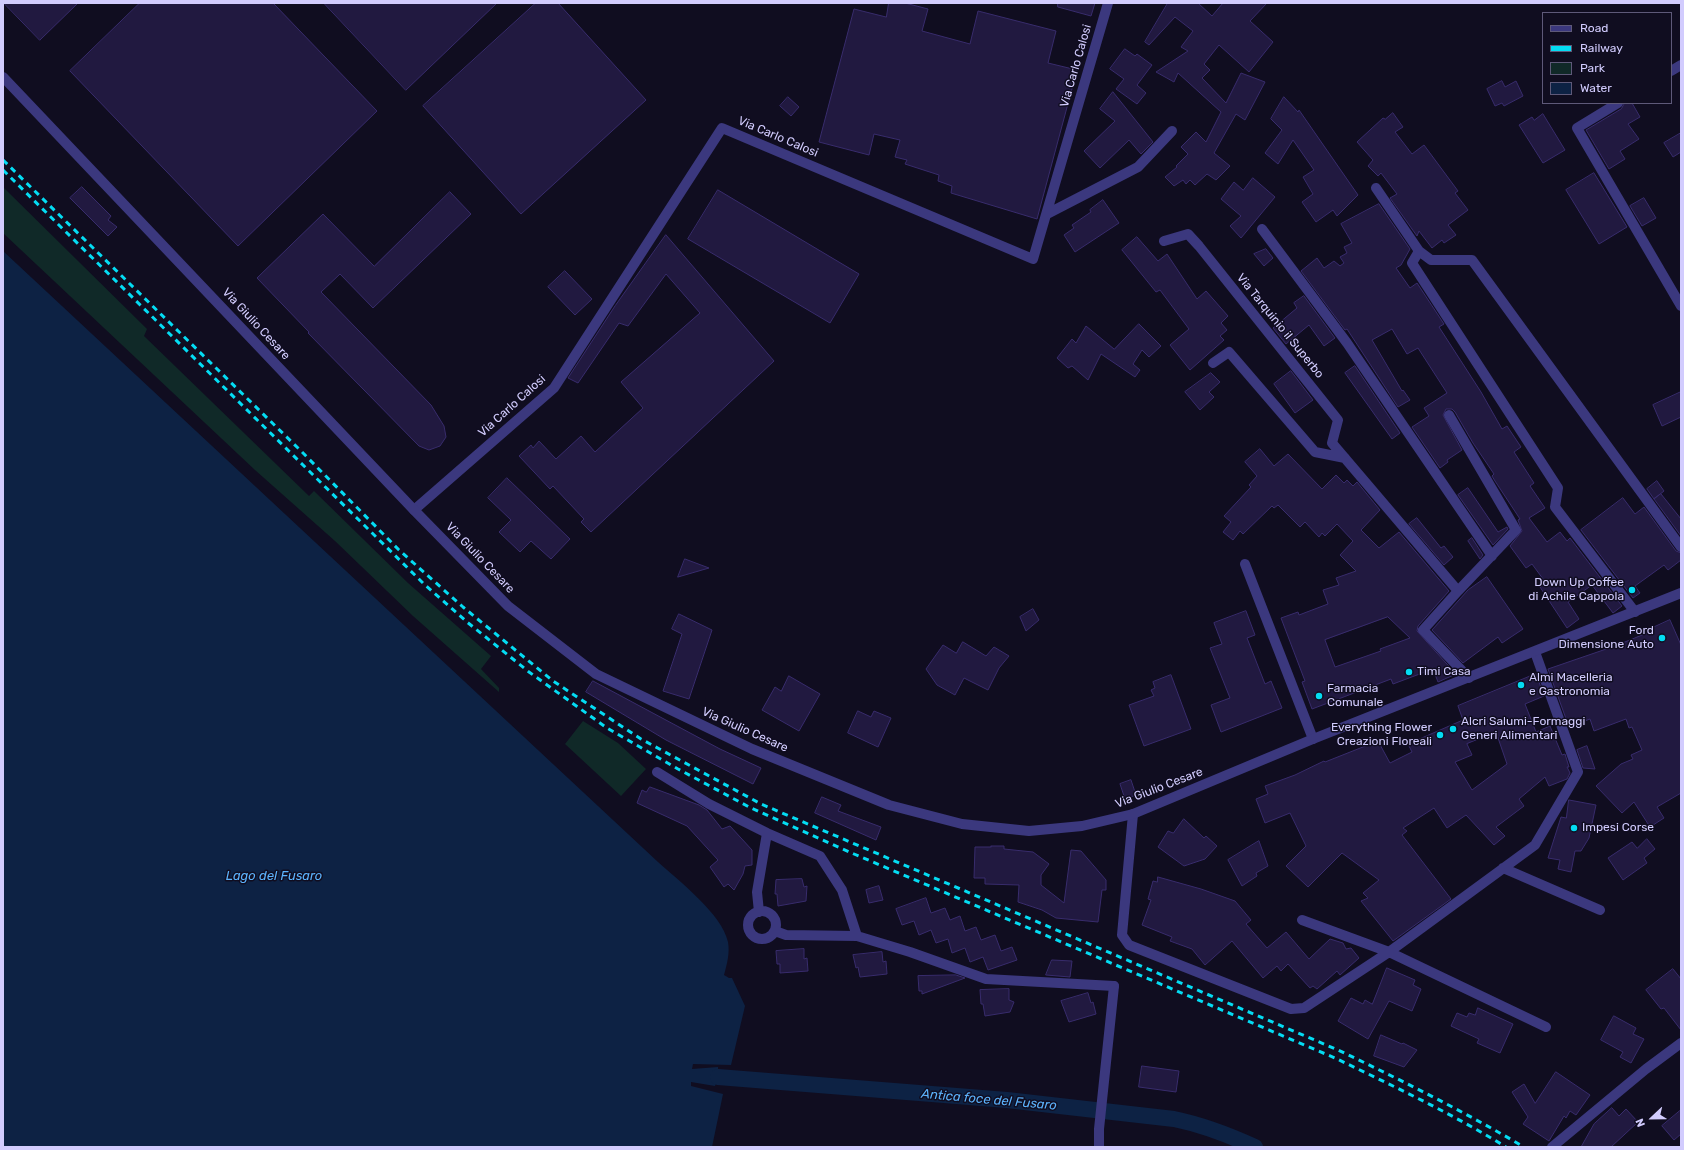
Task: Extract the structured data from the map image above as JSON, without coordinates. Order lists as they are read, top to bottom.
{
  "streets": {
    "street": ["Via Carlo Calosi", "Via Giulio Cesare", "Via Tarquinio il Superbo"]
  },
  "crossings": [
    ["Via Carlo Calosi", "Via Giulio Cesare"]
  ],
  "water": ["Lago del Fusaro", "Antica foce del Fusaro"],
  "places": [
    "Down Up Coffee di Achile Cappola",
    "Ford Dimensione Auto",
    "Timi Casa",
    "Almi Macelleria e Gastronomia",
    "Farmacia Comunale",
    "Alcri Salumi-Formaggi Generi Alimentari",
    "Everything Flower Creazioni Floreali",
    "Impesi Corse"
  ],
  "legend": [
    "Road",
    "Railway",
    "Park",
    "Water"
  ],
  "north": "left"
}
